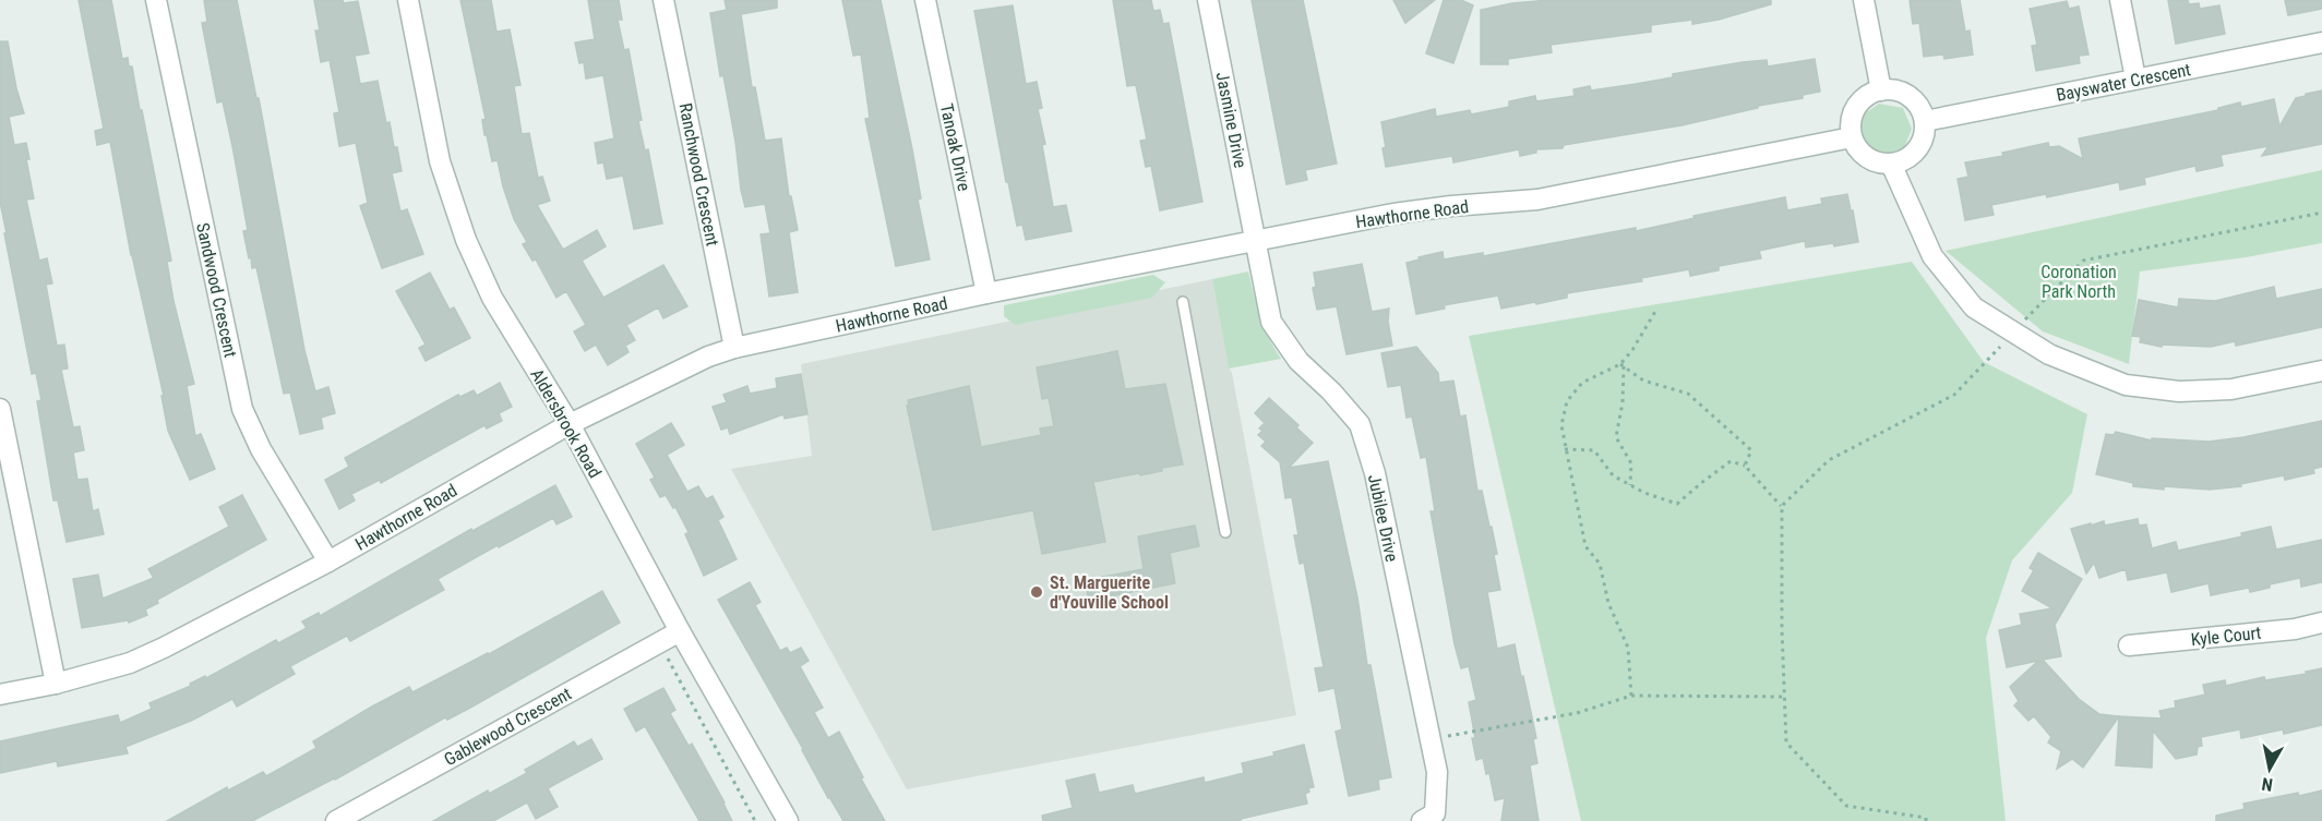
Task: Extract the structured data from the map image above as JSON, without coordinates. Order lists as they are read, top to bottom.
{
  "streets": {
    "street": [
      "Bayswater Crescent",
      "Jasmine Drive",
      "Tanoak Drive",
      "Ranchwood Crescent",
      "Hawthorne Road",
      "Sandwood Crescent",
      "Aldersbrook Road",
      "Jubilee Drive",
      "Kyle Court",
      "Gablewood Crescent"
    ]
  },
  "crossings": [
    ["Bayswater Crescent", "Hawthorne Road"],
    ["Jasmine Drive", "Hawthorne Road"],
    ["Jasmine Drive", "Jubilee Drive"],
    ["Tanoak Drive", "Hawthorne Road"],
    ["Ranchwood Crescent", "Hawthorne Road"],
    ["Hawthorne Road", "Sandwood Crescent"],
    ["Hawthorne Road", "Aldersbrook Road"],
    ["Hawthorne Road", "Jubilee Drive"],
    ["Aldersbrook Road", "Gablewood Crescent"]
  ],
  "parks": ["Coronation Park North"],
  "places": ["St. Marguerite d'Youville School"],
  "north": "bottom"
}
